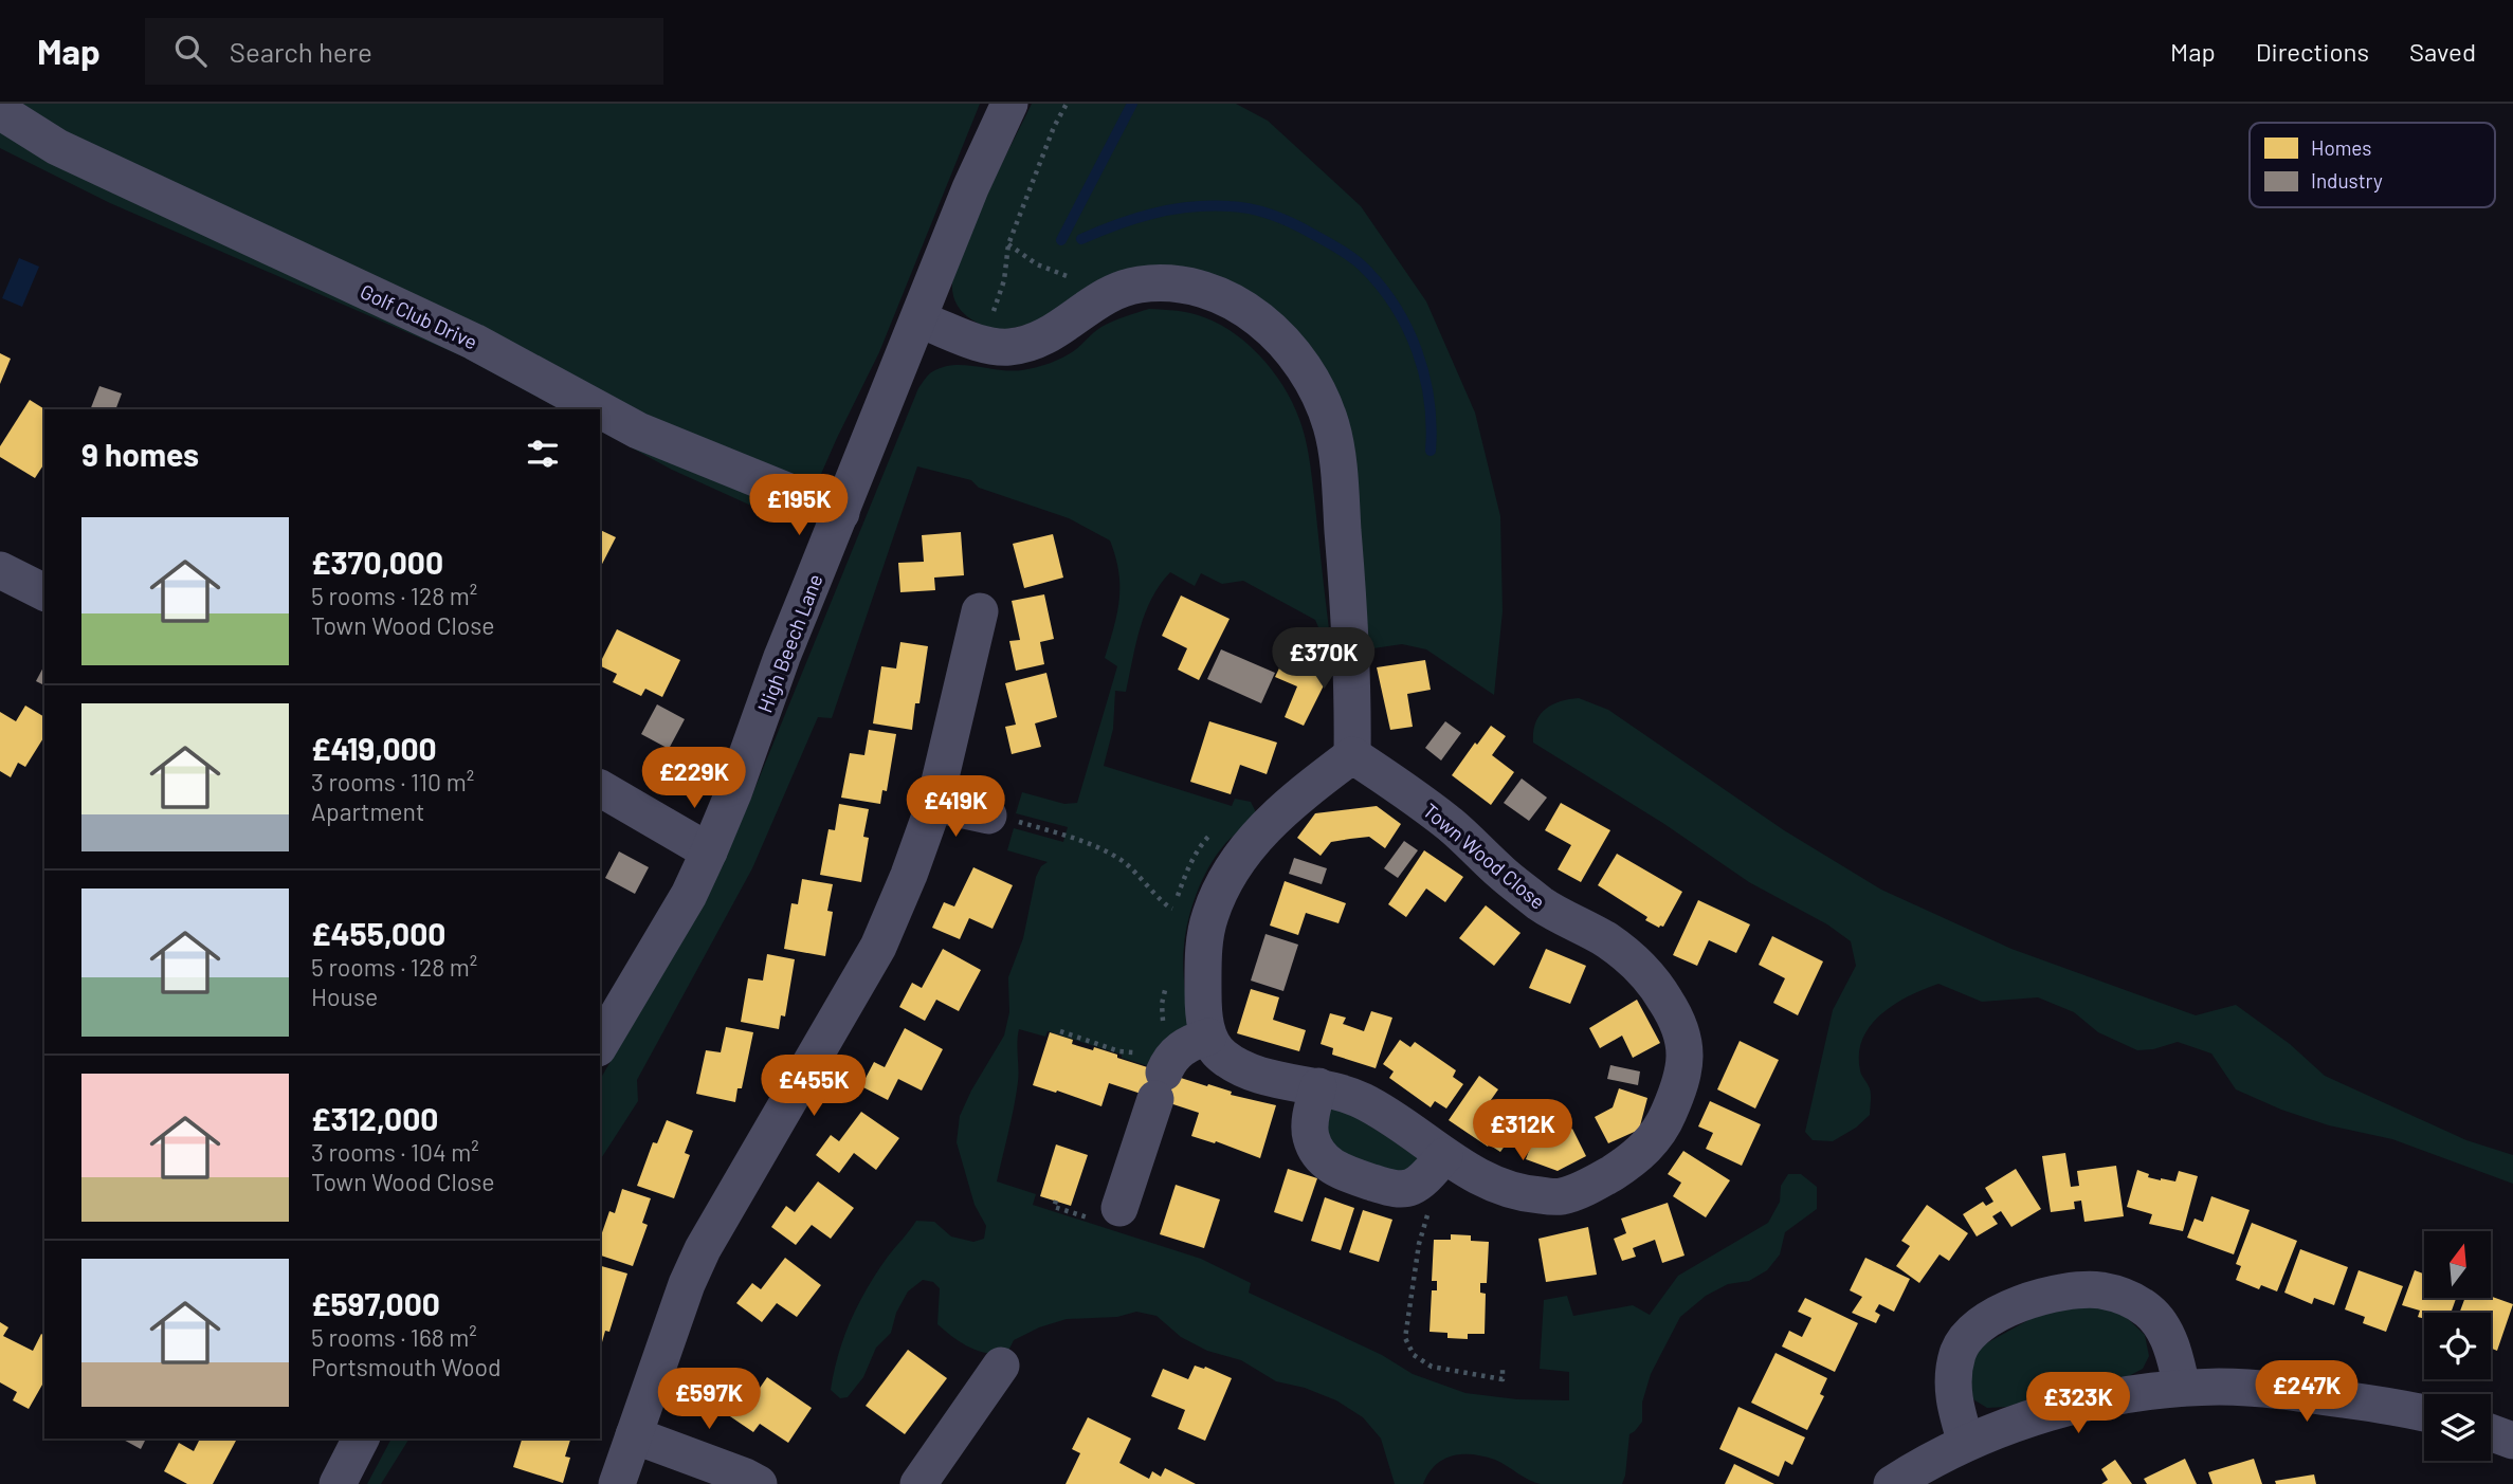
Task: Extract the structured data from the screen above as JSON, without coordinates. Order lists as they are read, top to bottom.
{
  "streets": {
    "street": ["Golf Club Drive", "High Beech Lane", "Town Wood Close"]
  },
  "crossings": [
    ["Golf Club Drive", "High Beech Lane"]
  ],
  "legend": ["Homes", "Industry"],
  "north": "top",
  "page": {
    "header": "Map",
    "search": "Search here",
    "nav": ["Map", "Directions", "Saved"],
    "heading": "9 homes",
    "price": [
      "£195K",
      "£370K",
      "£229K",
      "£419K",
      "£455K",
      "£312K",
      "£247K",
      "£597K",
      "£323K"
    ],
    "list": [
      {
        "name": "£370,000",
        "note": "5 rooms · 128 m² · Town Wood Close"
      },
      {
        "name": "£419,000",
        "note": "3 rooms · 110 m² · Apartment"
      },
      {
        "name": "£455,000",
        "note": "5 rooms · 128 m² · House"
      },
      {
        "name": "£312,000",
        "note": "3 rooms · 104 m² · Town Wood Close"
      },
      {
        "name": "£597,000",
        "note": "5 rooms · 168 m² · Portsmouth Wood"
      }
    ]
  }
}
